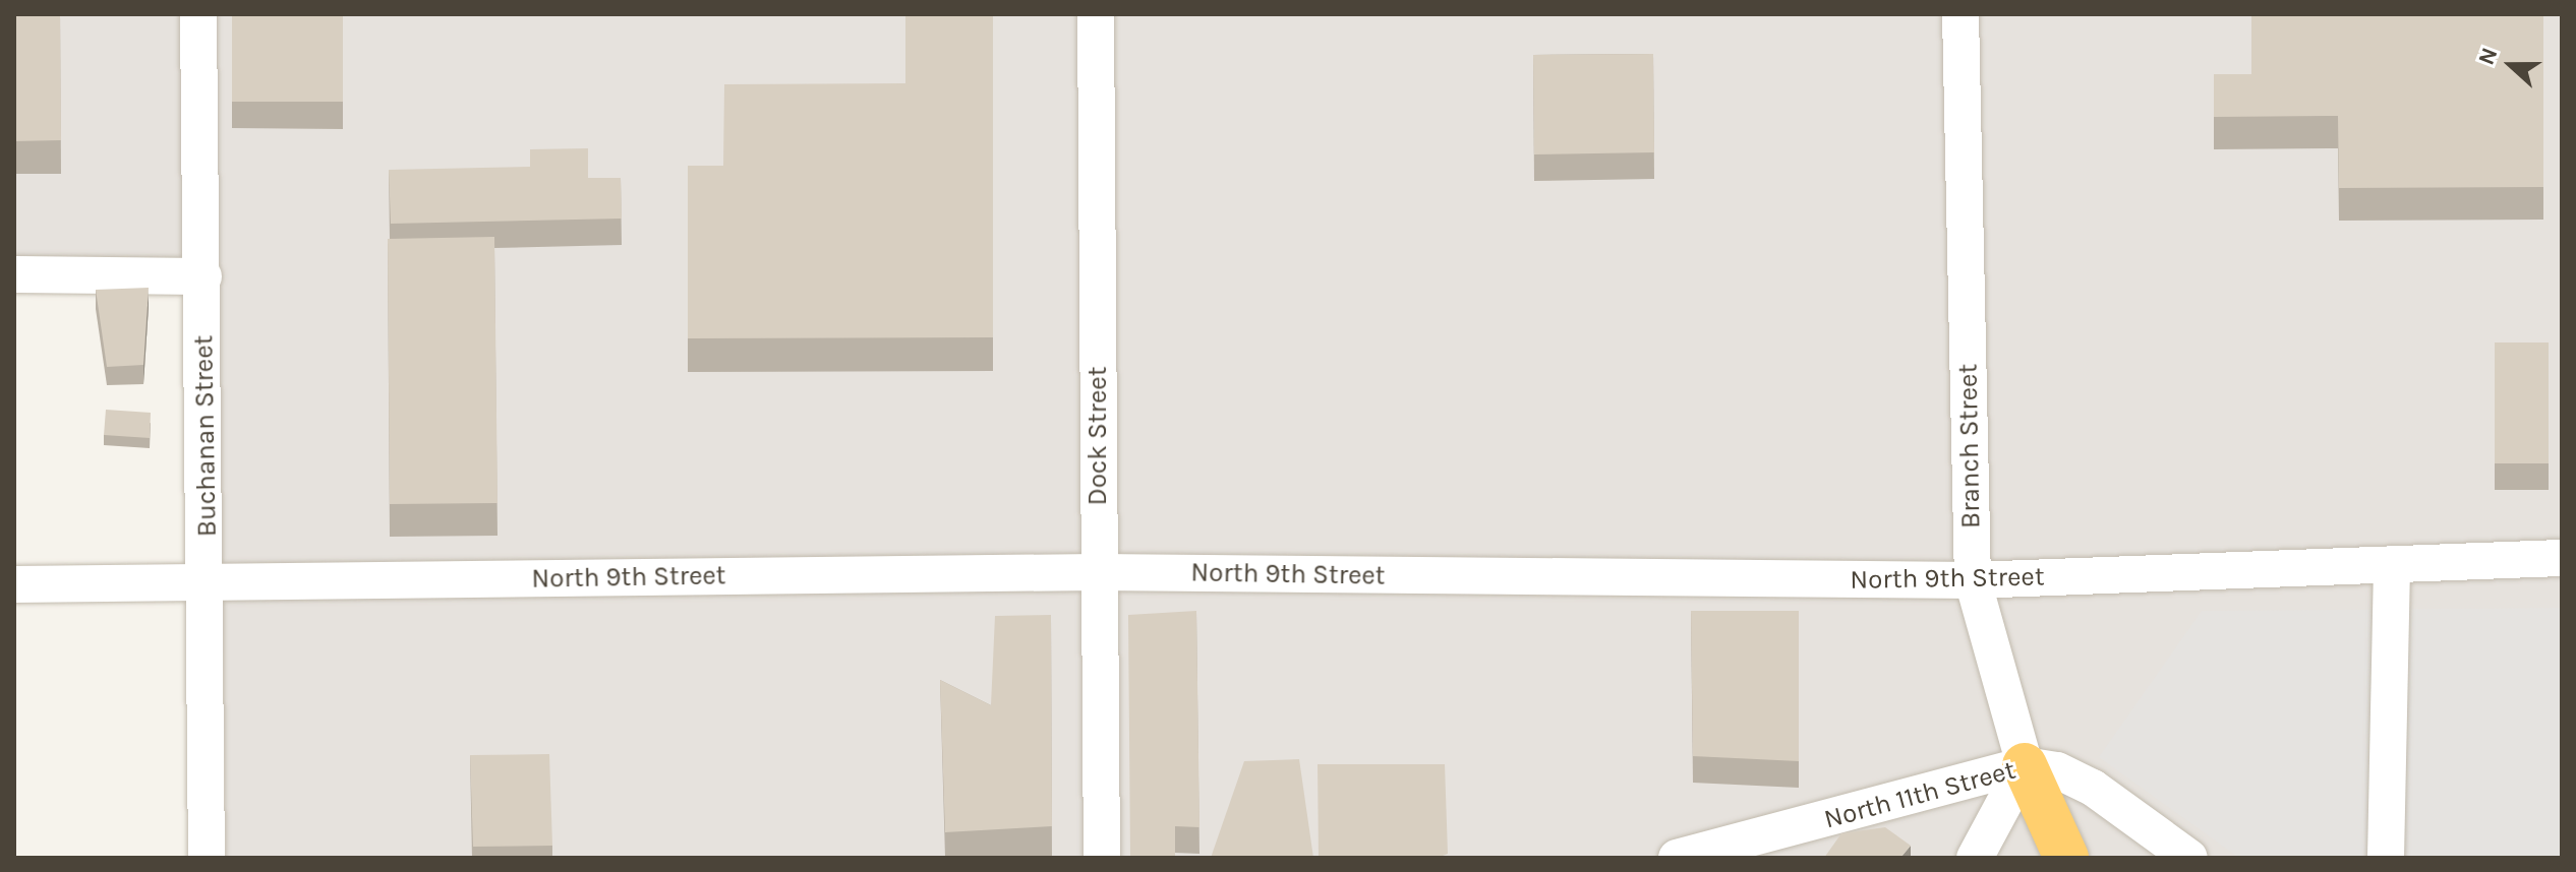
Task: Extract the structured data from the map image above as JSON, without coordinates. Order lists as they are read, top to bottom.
{
  "streets": {
    "street": [
      "Buchanan Street",
      "Dock Street",
      "Branch Street",
      "North 9th Street",
      "North 11th Street"
    ]
  },
  "crossings": [
    ["Buchanan Street", "North 9th Street"],
    ["Dock Street", "North 9th Street"],
    ["Branch Street", "North 9th Street"],
    ["Branch Street", "North 11th Street"]
  ],
  "north": "left"
}
